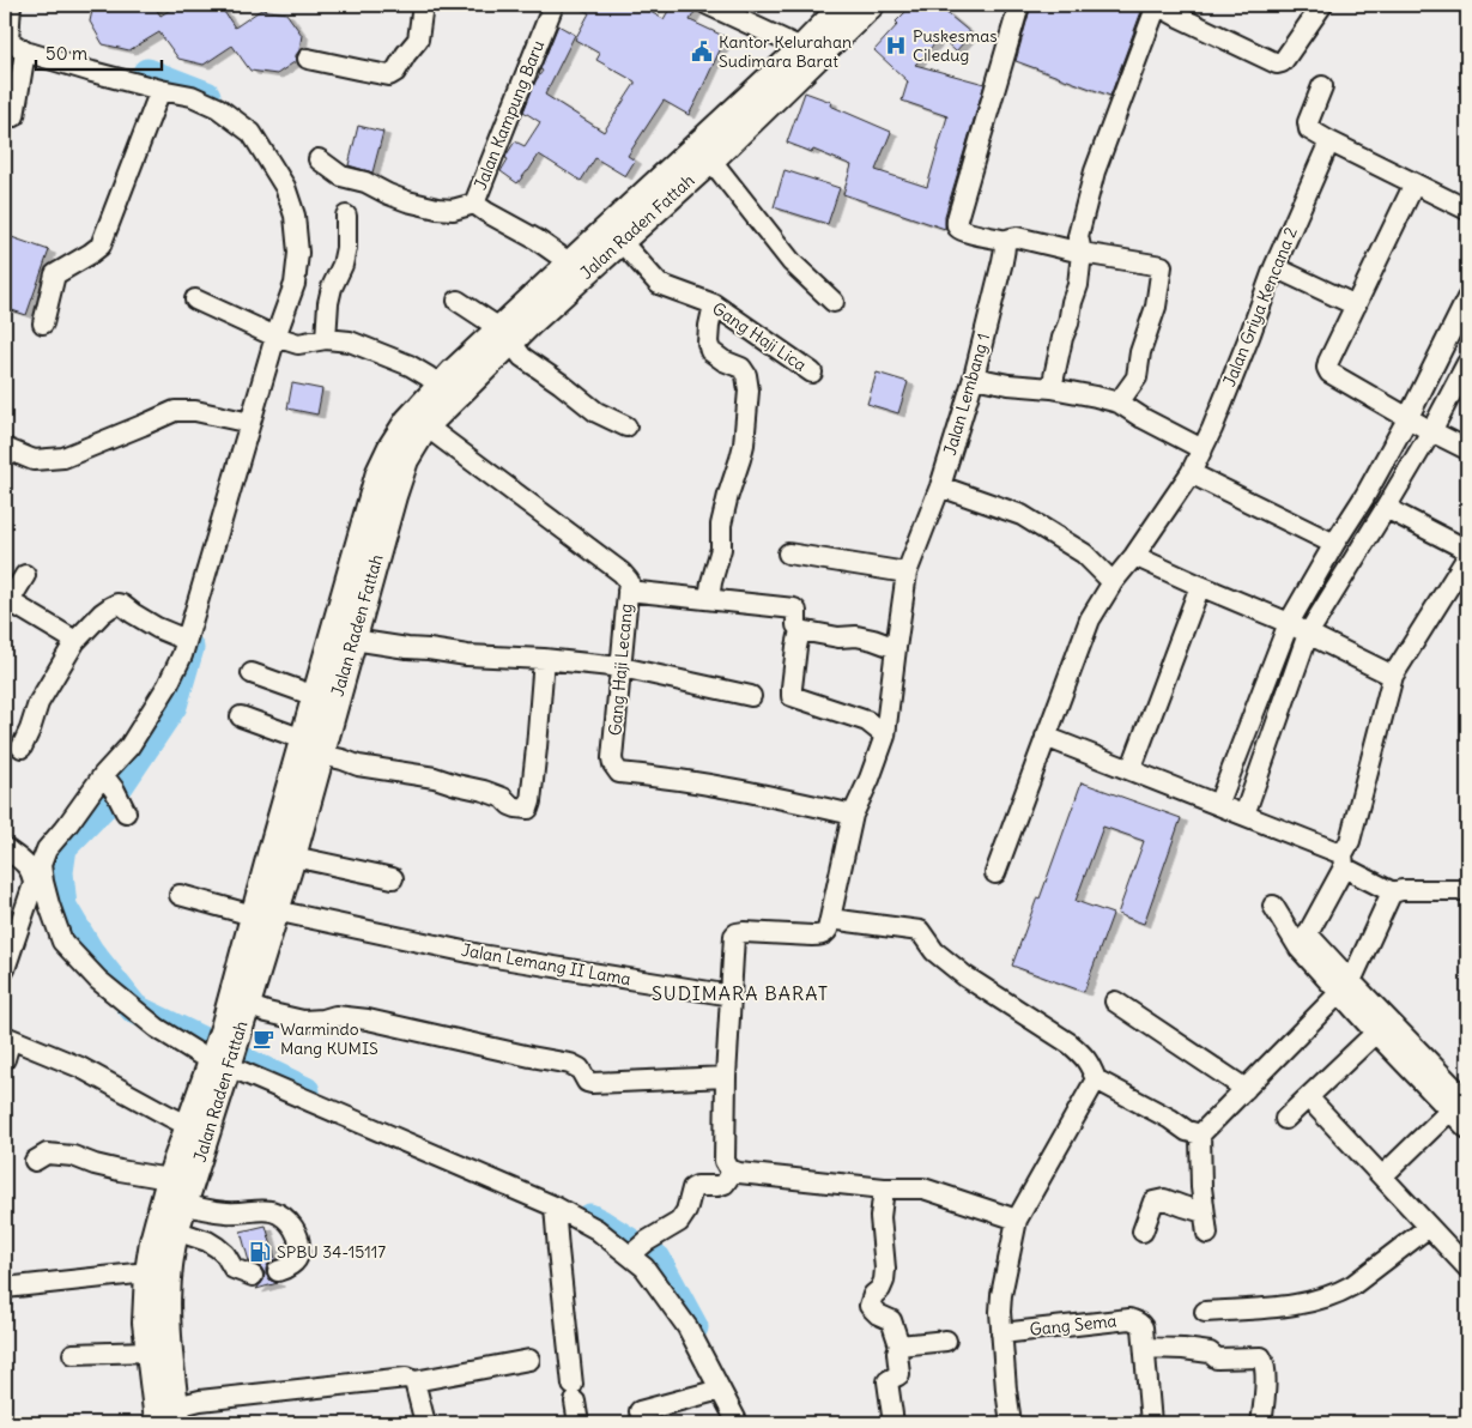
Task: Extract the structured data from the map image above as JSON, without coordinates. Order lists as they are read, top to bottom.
{
  "streets": {
    "main road": ["Jalan Raden Fattah"],
    "street": [
      "Jalan Kampung Baru",
      "Jalan Griya Kencana 2",
      "Gang Haji Lica",
      "Jalan Lembang 1",
      "Gang Haji Lecang",
      "Jalan Lemang II Lama",
      "Gang Sema"
    ]
  },
  "crossings": [
    ["Jalan Raden Fattah", "Gang Haji Lica"],
    ["Jalan Raden Fattah", "Gang Haji Lecang"],
    ["Jalan Raden Fattah", "Jalan Lemang II Lama"],
    ["Jalan Lembang 1", "Gang Haji Lecang"]
  ],
  "districts": ["SUDIMARA BARAT"],
  "places": {
    "hospital": ["Puskesmas Ciledug"],
    "public building": ["Kantor Kelurahan Sudimara Barat"],
    "cafe": ["Warmindo Mang KUMIS"],
    "fuel station": ["SPBU 34-15117"]
  },
  "scale_bar": "50 m"
}
